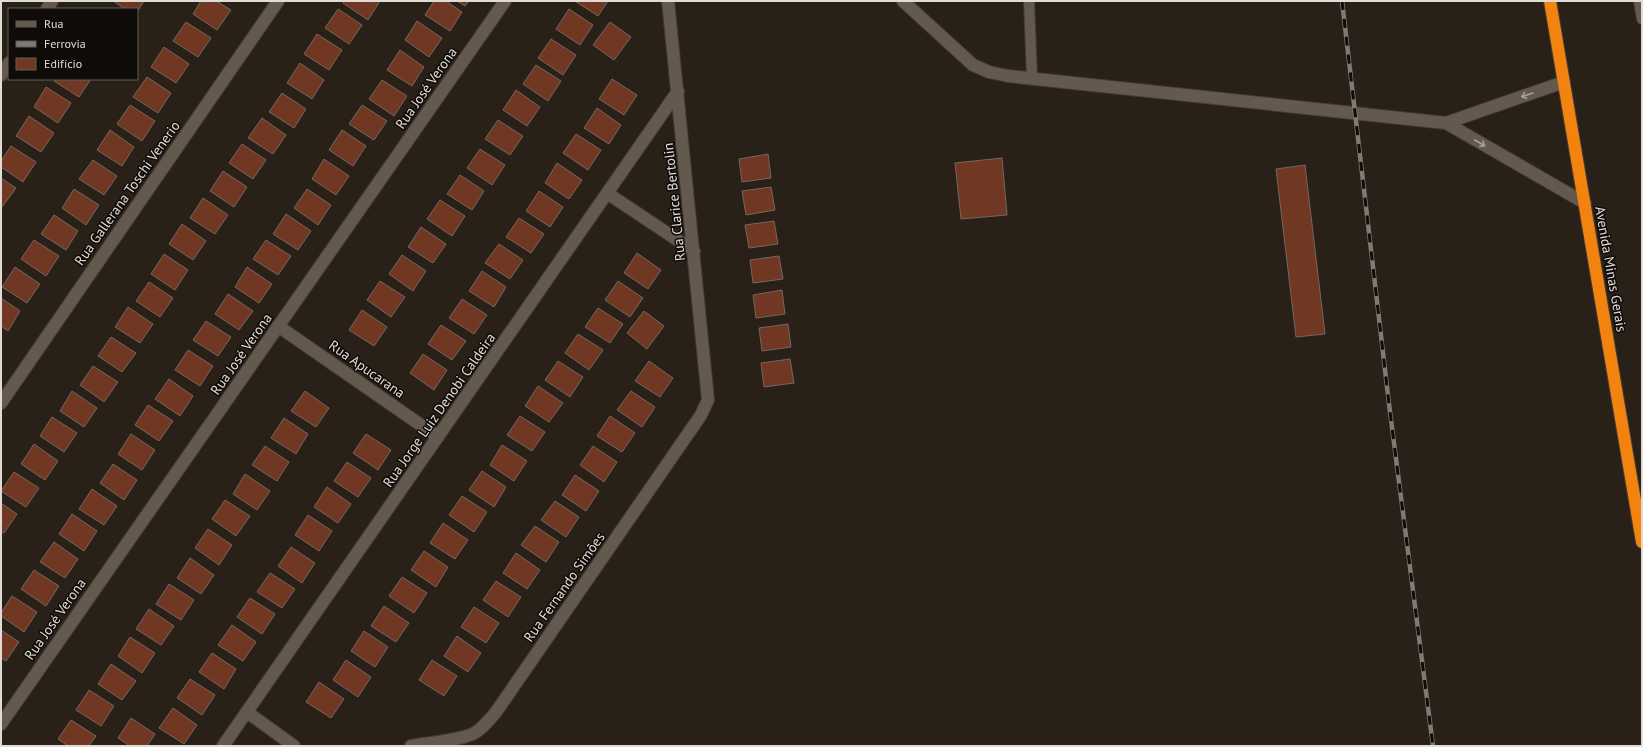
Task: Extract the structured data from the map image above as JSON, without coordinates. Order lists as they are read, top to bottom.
{
  "streets": {
    "highway": ["Avenida Minas Gerais"],
    "street": [
      "Rua José Verona",
      "Rua Gallerana Toschi Venerio",
      "Rua Clarice Bertolin",
      "Rua Apucarana",
      "Rua Jorge Luiz Denobi Caldeira",
      "Rua Fernando Simões"
    ]
  },
  "crossings": [
    ["Rua José Verona", "Rua Apucarana"],
    ["Rua Clarice Bertolin", "Rua Jorge Luiz Denobi Caldeira"],
    ["Rua Clarice Bertolin", "Rua Fernando Simões"],
    ["Rua Apucarana", "Rua Jorge Luiz Denobi Caldeira"]
  ],
  "legend": ["Rua", "Ferrovia", "Edifício"]
}
